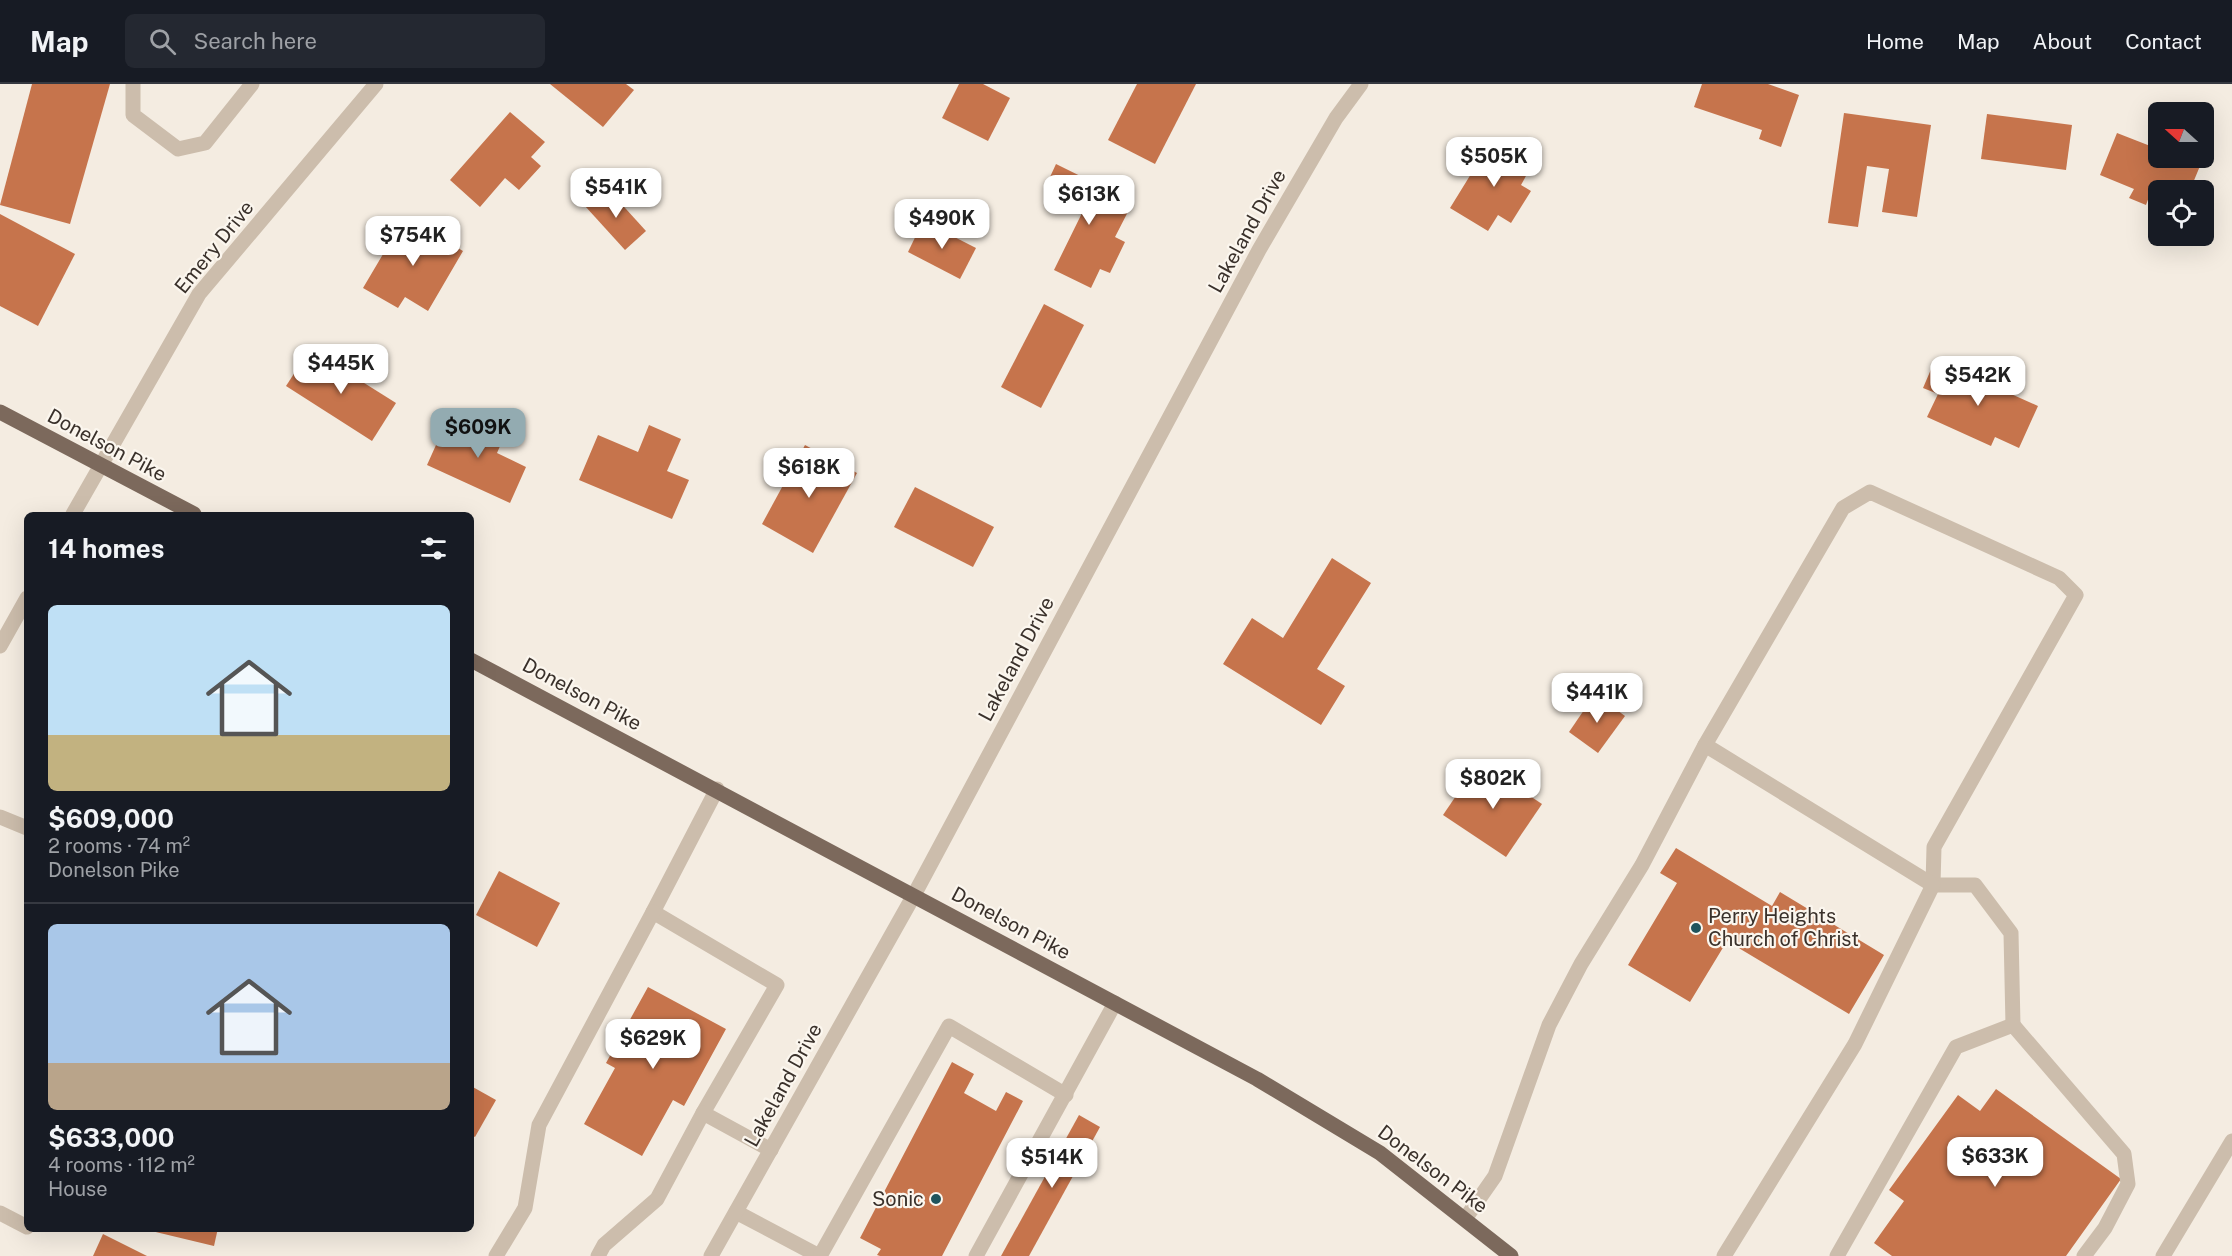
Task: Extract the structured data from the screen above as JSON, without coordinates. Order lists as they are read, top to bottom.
{
  "streets": {
    "main road": ["Donelson Pike"],
    "street": ["Lakeland Drive", "Emery Drive"]
  },
  "crossings": [
    ["Lakeland Drive", "Donelson Pike"],
    ["Emery Drive", "Donelson Pike"]
  ],
  "places": ["Perry Heights Church of Christ", "Sonic"],
  "north": "left",
  "page": {
    "header": "Map",
    "search": "Search here",
    "nav": [
      "Home",
      "Map",
      "About",
      "Contact"
    ],
    "price": [
      "$505K",
      "$541K",
      "$613K",
      "$490K",
      "$754K",
      "$445K",
      "$542K",
      "$609K",
      "$618K",
      "$441K",
      "$802K",
      "$629K",
      "$633K",
      "$514K"
    ],
    "heading": "14 homes",
    "list": [
      {
        "name": "$609,000",
        "note": "2 rooms · 74 m² · Donelson Pike"
      },
      {
        "name": "$633,000",
        "note": "4 rooms · 112 m² · House"
      }
    ]
  }
}
